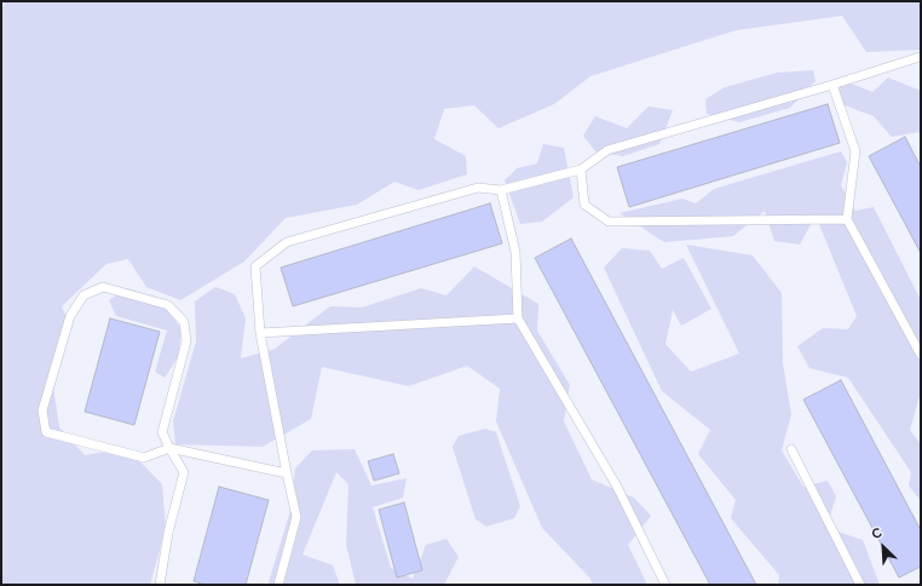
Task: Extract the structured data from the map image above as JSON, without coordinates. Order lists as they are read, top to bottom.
{
  "north": "top left"
}
